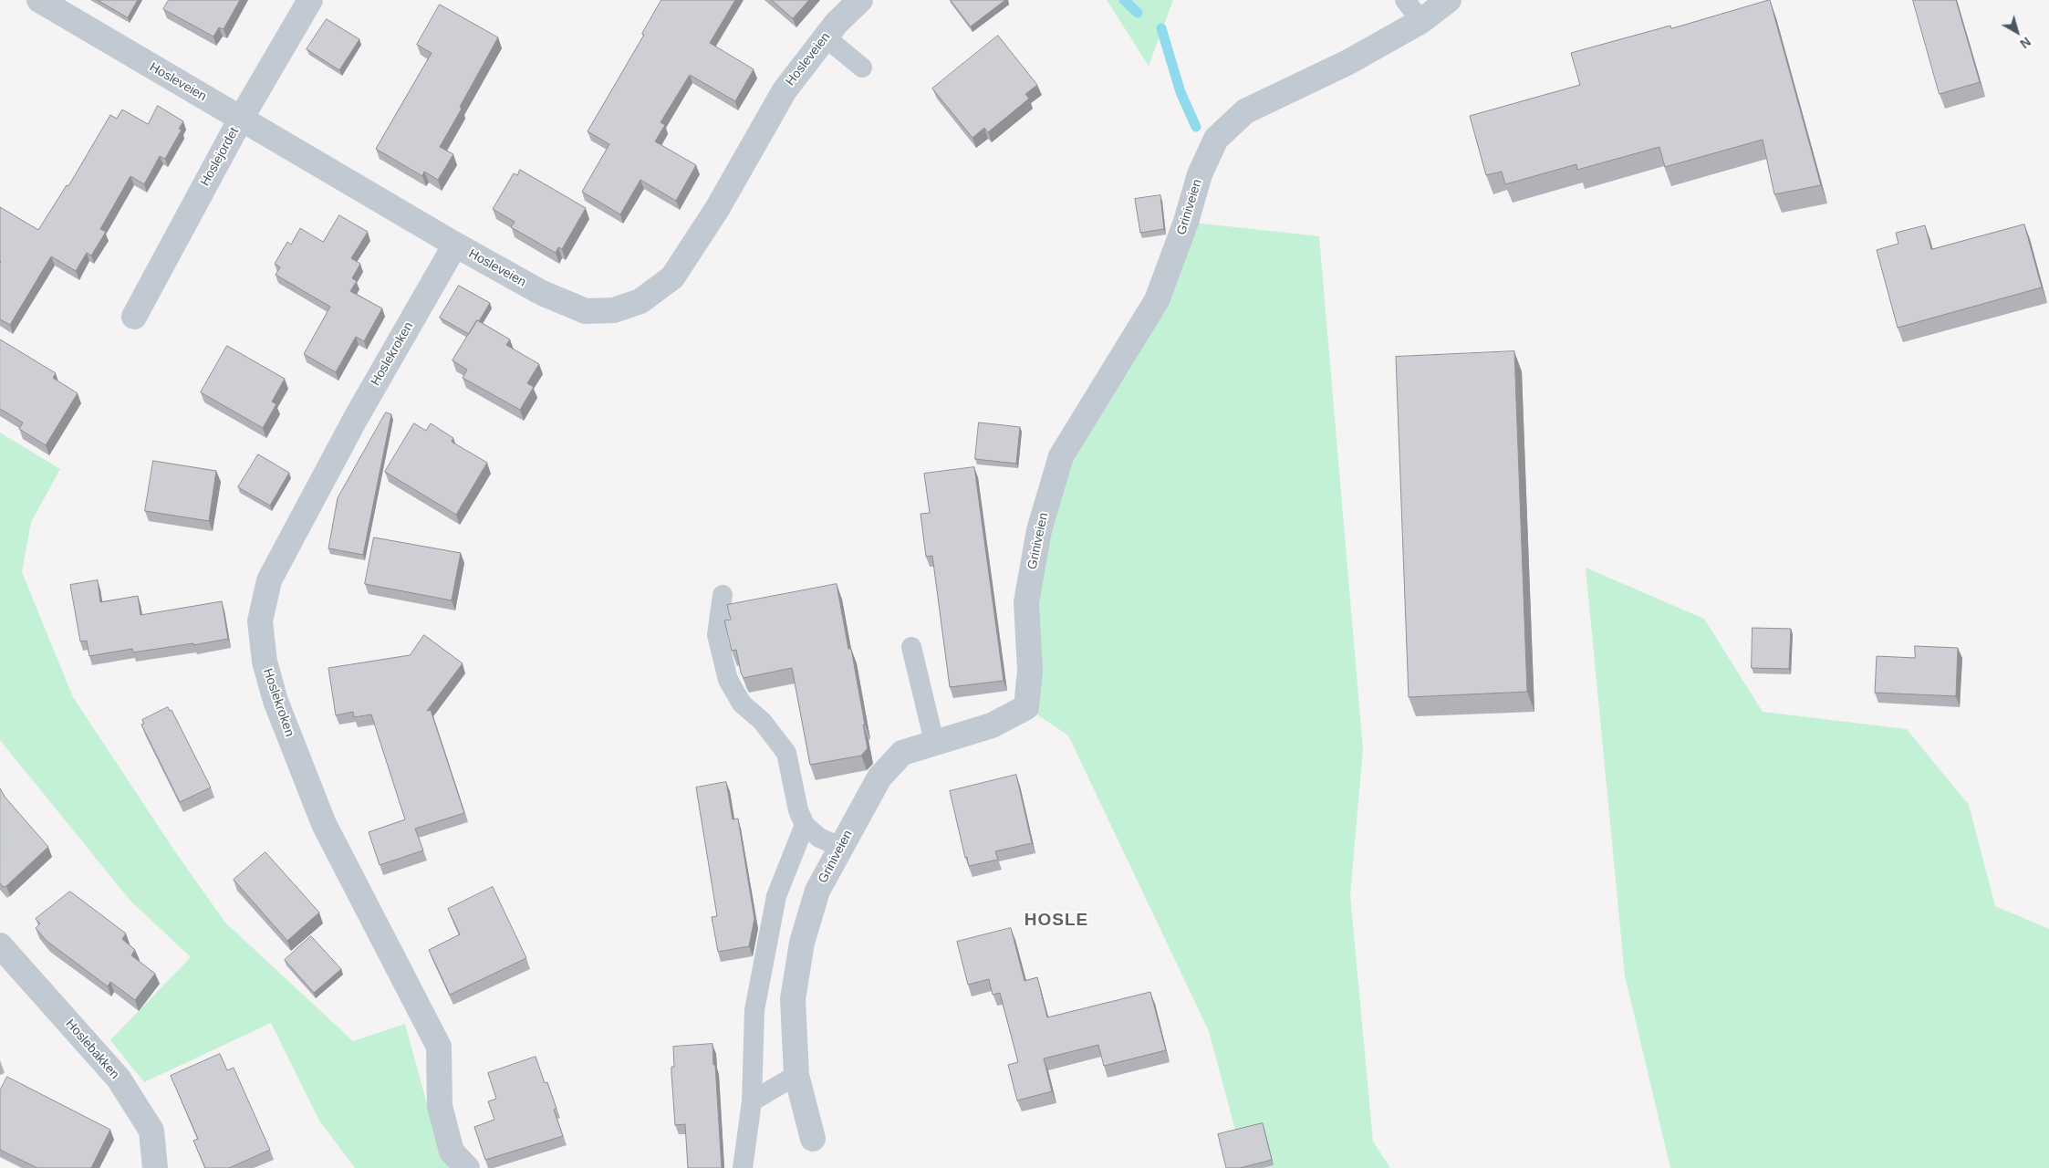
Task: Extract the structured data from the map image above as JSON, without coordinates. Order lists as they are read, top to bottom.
{
  "streets": {
    "street": [
      "Hosleveien",
      "Hoslejordet",
      "Griniveien",
      "Hoslekroken",
      "Hoslebakken"
    ]
  },
  "crossings": [
    ["Hosleveien", "Hoslejordet"],
    ["Hosleveien", "Hoslekroken"]
  ],
  "districts": ["HOSLE"],
  "north": "bottom right"
}
